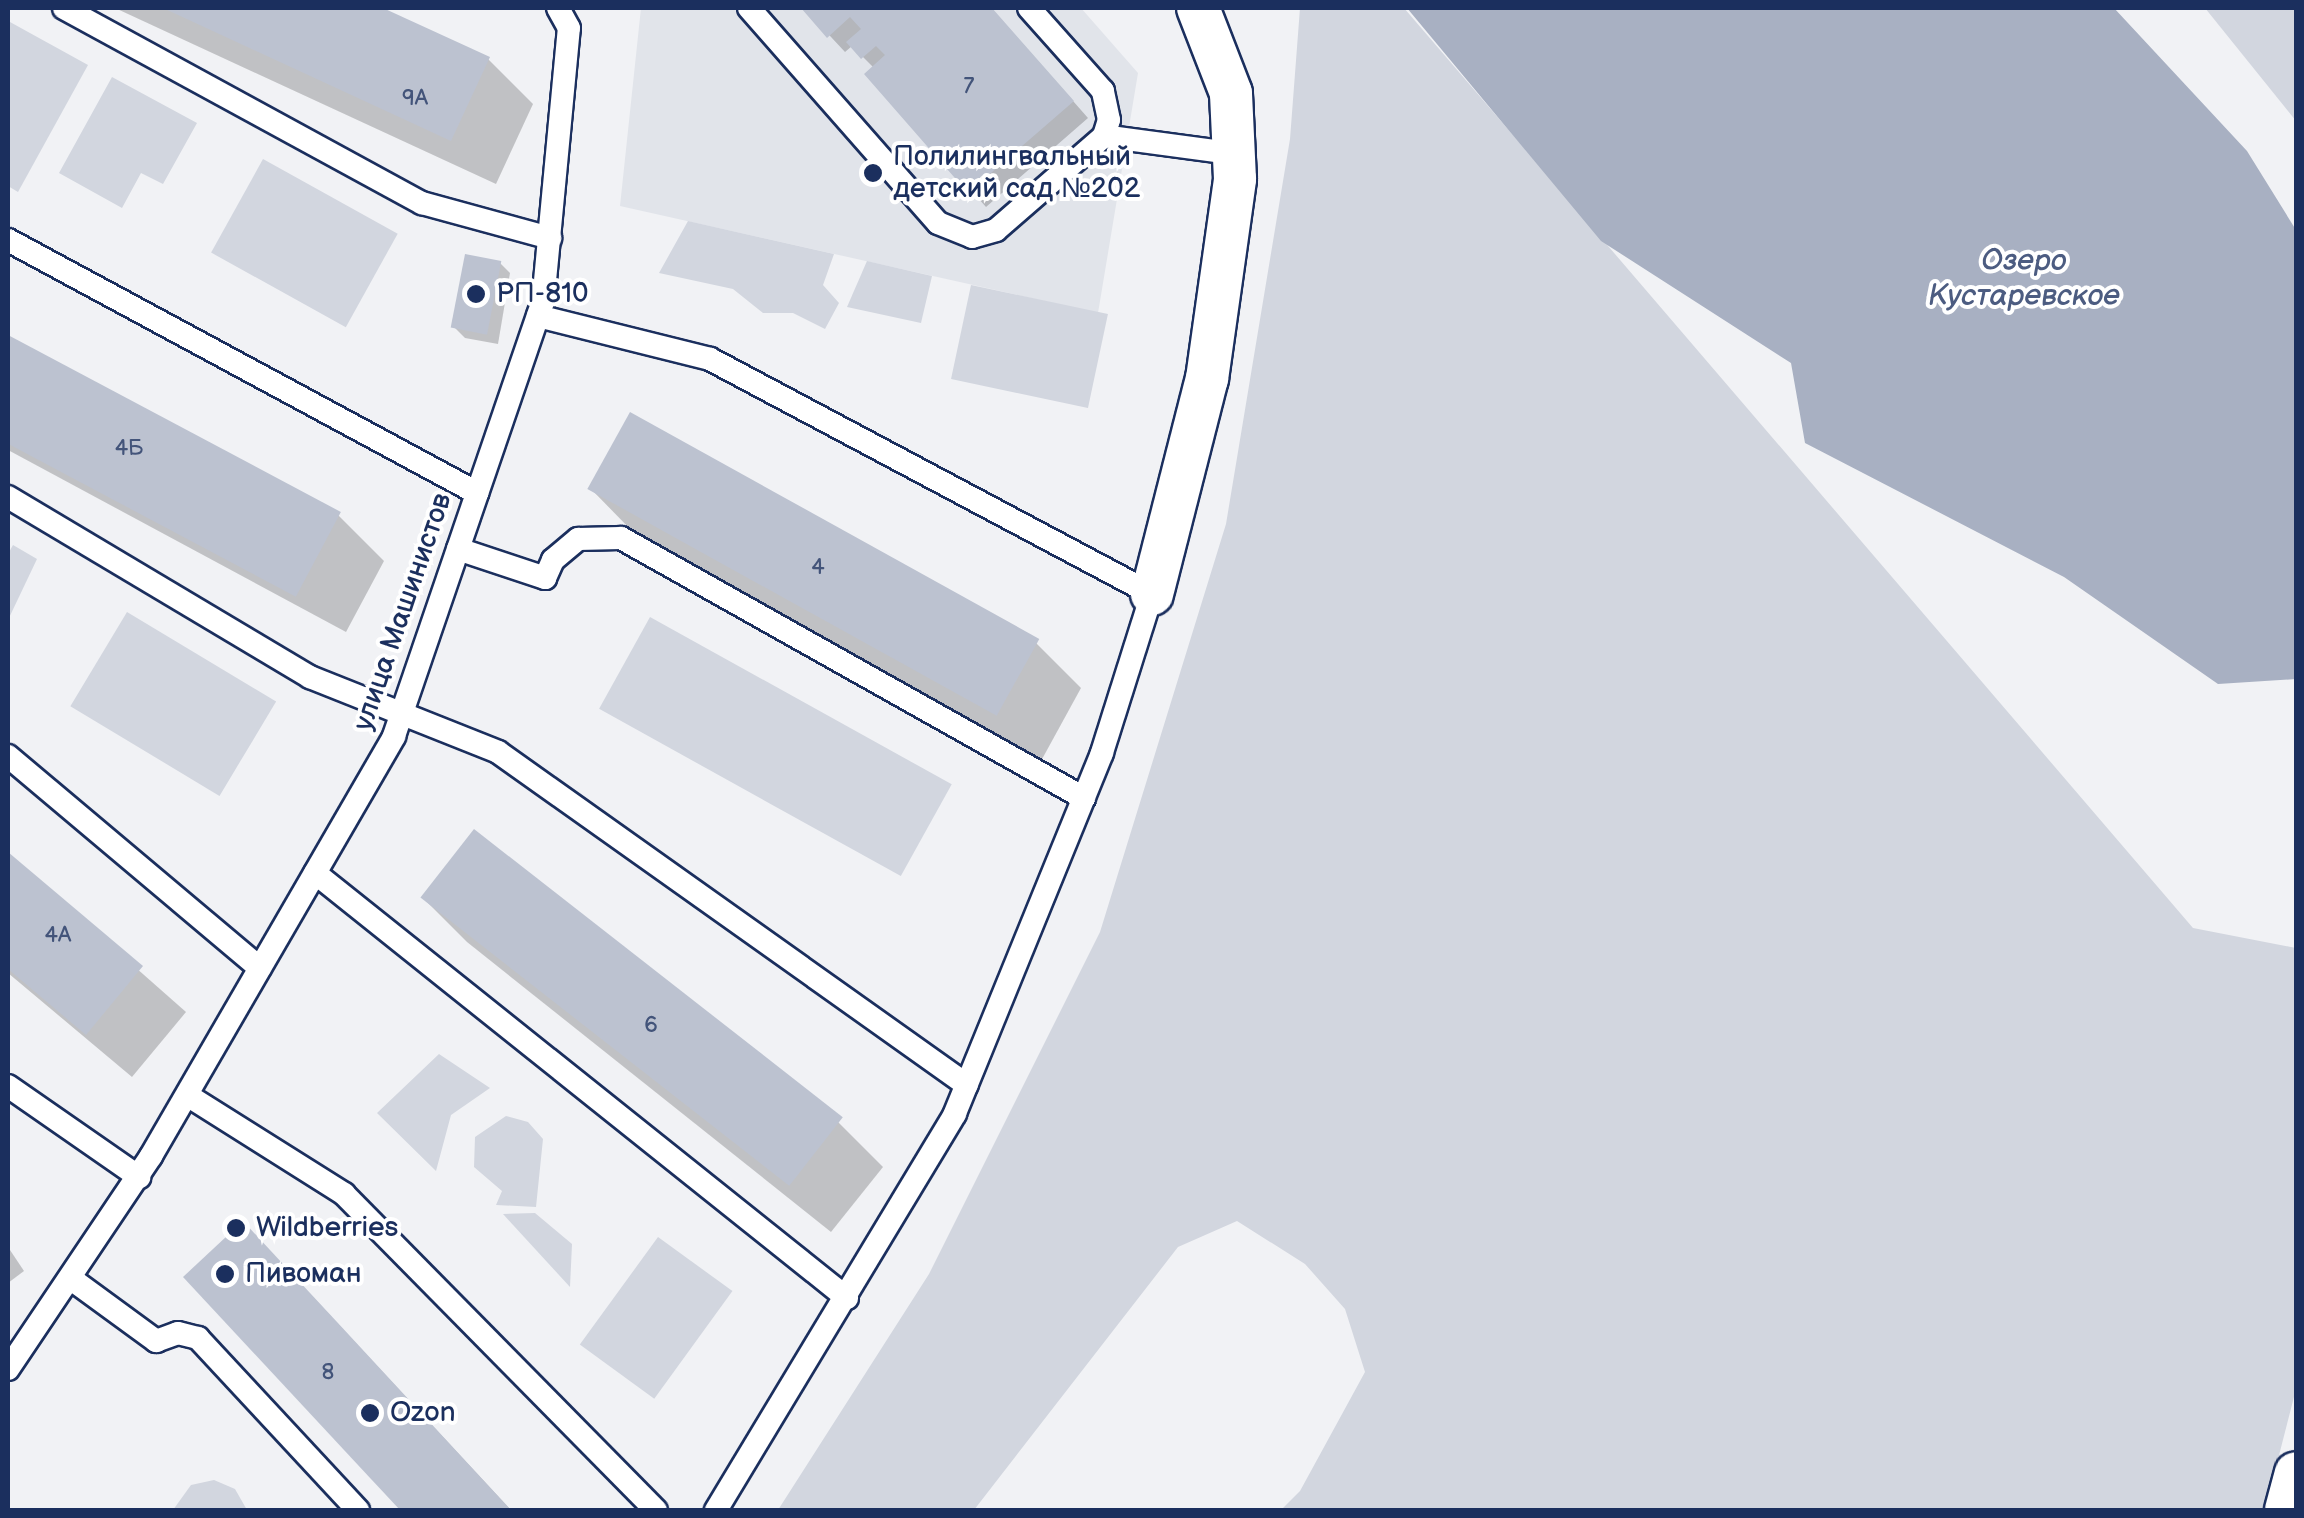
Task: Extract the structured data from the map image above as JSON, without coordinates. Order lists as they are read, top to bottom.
{
  "streets": {
    "lane": ["улица Машинистов"]
  },
  "water": ["Озеро Кустаревское"],
  "places": [
    "Полилингвальный детский сад №202",
    "РП-810",
    "Wildberries",
    "Пивоман",
    "Ozon"
  ],
  "house_numbers": [
    "7",
    "9А",
    "4Б",
    "4",
    "4А",
    "6",
    "8"
  ]
}
